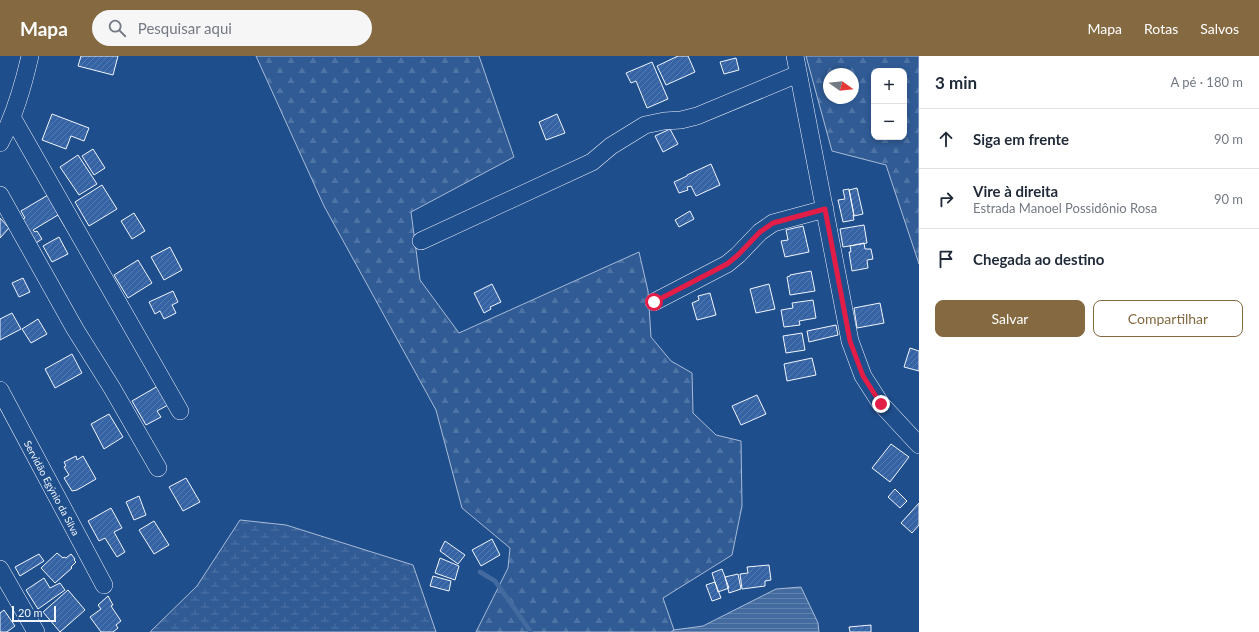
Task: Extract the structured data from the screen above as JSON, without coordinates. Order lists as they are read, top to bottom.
{
  "streets": {
    "street": ["Servidão Egýnio da Silva"]
  },
  "scale_bar": "20 m",
  "north": "right",
  "page": {
    "header": "Mapa",
    "search": "Pesquisar aqui",
    "nav": ["Mapa", "Rotas", "Salvos"],
    "heading": ["3 min", "A pé · 180 m"],
    "map_buttons": ["+", "−"],
    "list": [
      ["Siga em frente", "90 m"],
      ["Vire à direita", "Estrada Manoel Possidônio Rosa", "90 m"],
      "Chegada ao destino"
    ],
    "buttons": ["Salvar", "Compartilhar"],
    "scale": "20 m"
  }
}
